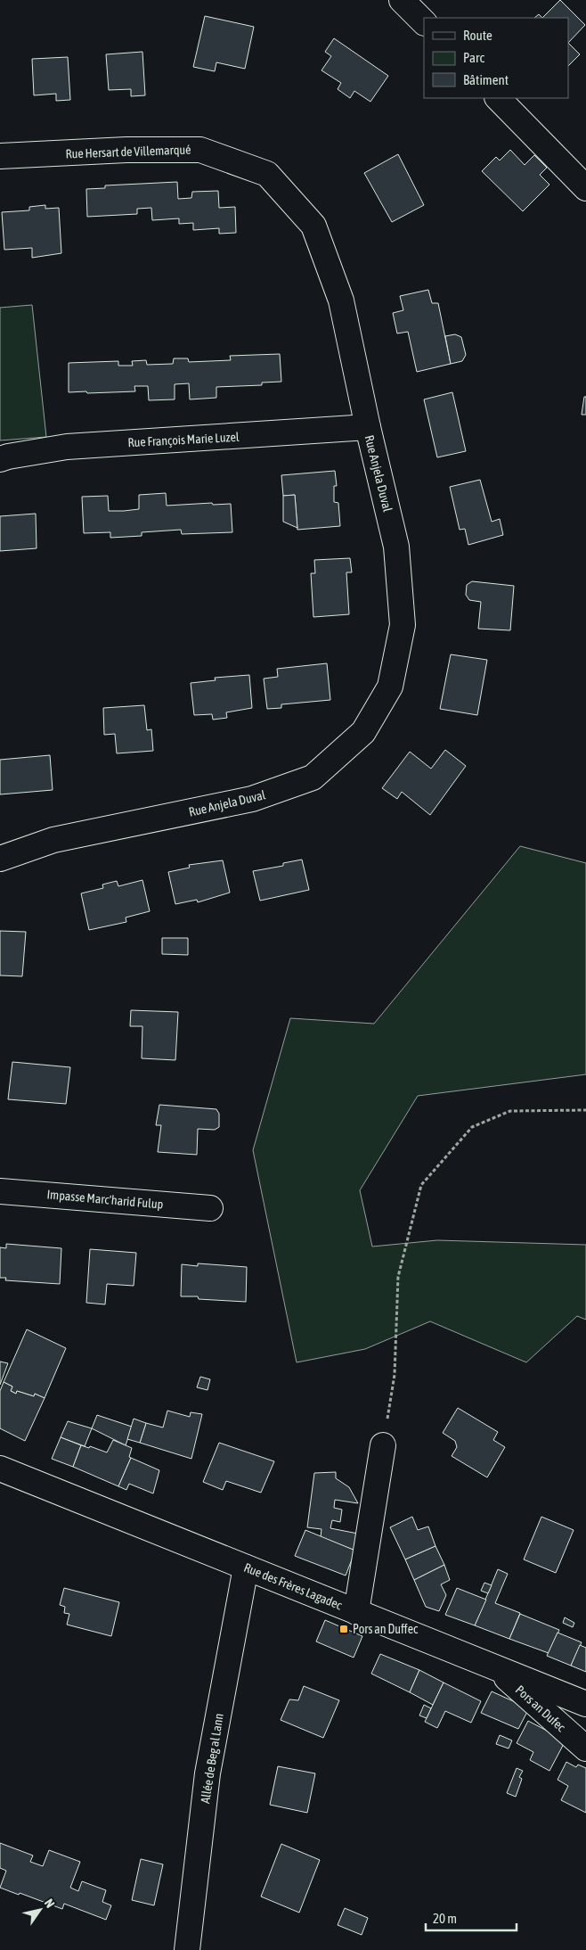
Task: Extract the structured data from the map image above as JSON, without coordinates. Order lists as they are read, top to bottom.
{
  "streets": {
    "street": [
      "Rue Hersart de Villemarqué",
      "Rue François Marie Luzel",
      "Rue Anjela Duval",
      "Impasse Marc'harid Fulup",
      "Rue des Frères Lagadec",
      "Pors an Dufec",
      "Allée de Beg al Lann"
    ]
  },
  "crossings": [
    ["Rue Hersart de Villemarqué", "Rue François Marie Luzel"],
    ["Rue Hersart de Villemarqué", "Rue Anjela Duval"],
    ["Rue François Marie Luzel", "Rue Anjela Duval"],
    ["Rue des Frères Lagadec", "Pors an Dufec"],
    ["Rue des Frères Lagadec", "Allée de Beg al Lann"]
  ],
  "places": {
    "transit": ["Pors an Duffec"]
  },
  "legend": ["Route", "Parc", "Bâtiment"],
  "scale_bar": "20 m",
  "north": "top right"
}
